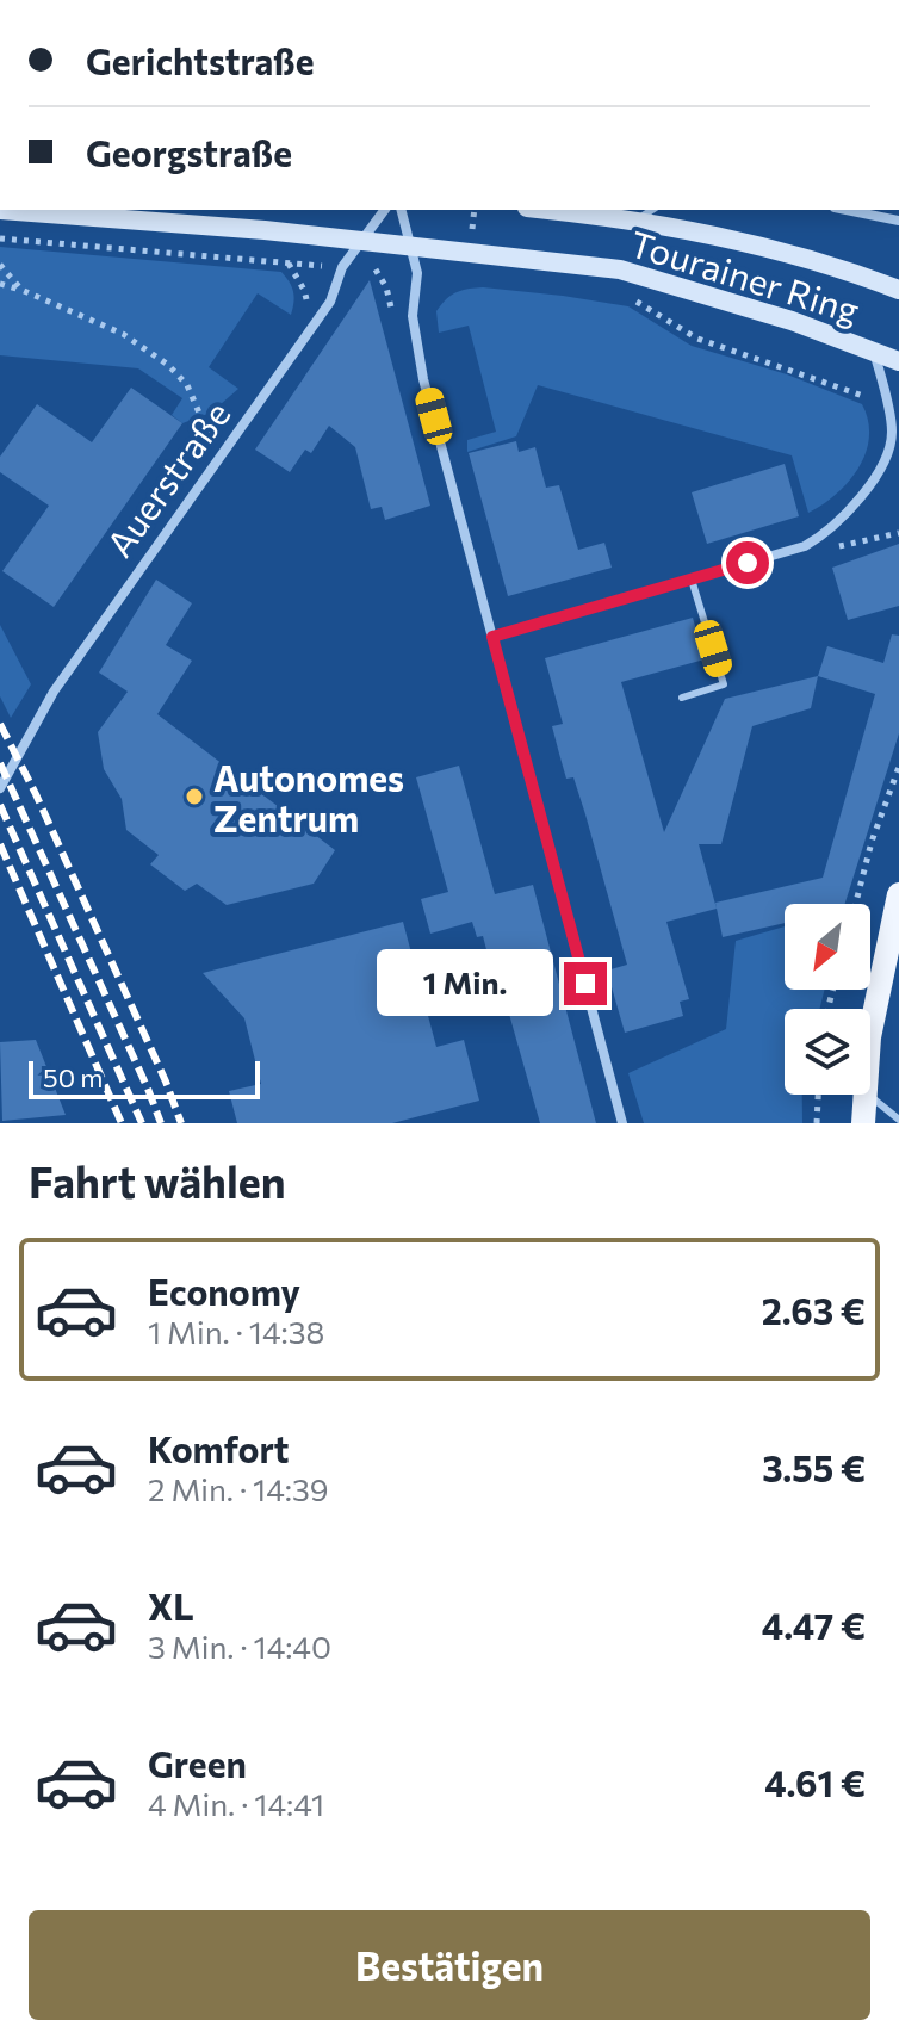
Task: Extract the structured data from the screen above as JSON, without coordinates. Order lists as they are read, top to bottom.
{
  "streets": {
    "main road": ["Tourainer Ring"],
    "street": ["Auerstraße"]
  },
  "crossings": [
    ["Tourainer Ring", "Auerstraße"]
  ],
  "places": ["Autonomes Zentrum"],
  "scale_bar": "50 m",
  "north": "bottom left",
  "page": {
    "banner": ["Gerichtstraße", "Georgstraße"],
    "bubble": "1 Min.",
    "scale": "50 m",
    "heading": "Fahrt wählen",
    "list": [
      {
        "name": "Economy",
        "note": "1 Min. · 14:38",
        "value": "2.63 €"
      },
      {
        "name": "Komfort",
        "note": "2 Min. · 14:39",
        "value": "3.55 €"
      },
      {
        "name": "XL",
        "note": "3 Min. · 14:40",
        "value": "4.47 €"
      },
      {
        "name": "Green",
        "note": "4 Min. · 14:41",
        "value": "4.61 €"
      }
    ],
    "buttons": "Bestätigen"
  }
}
